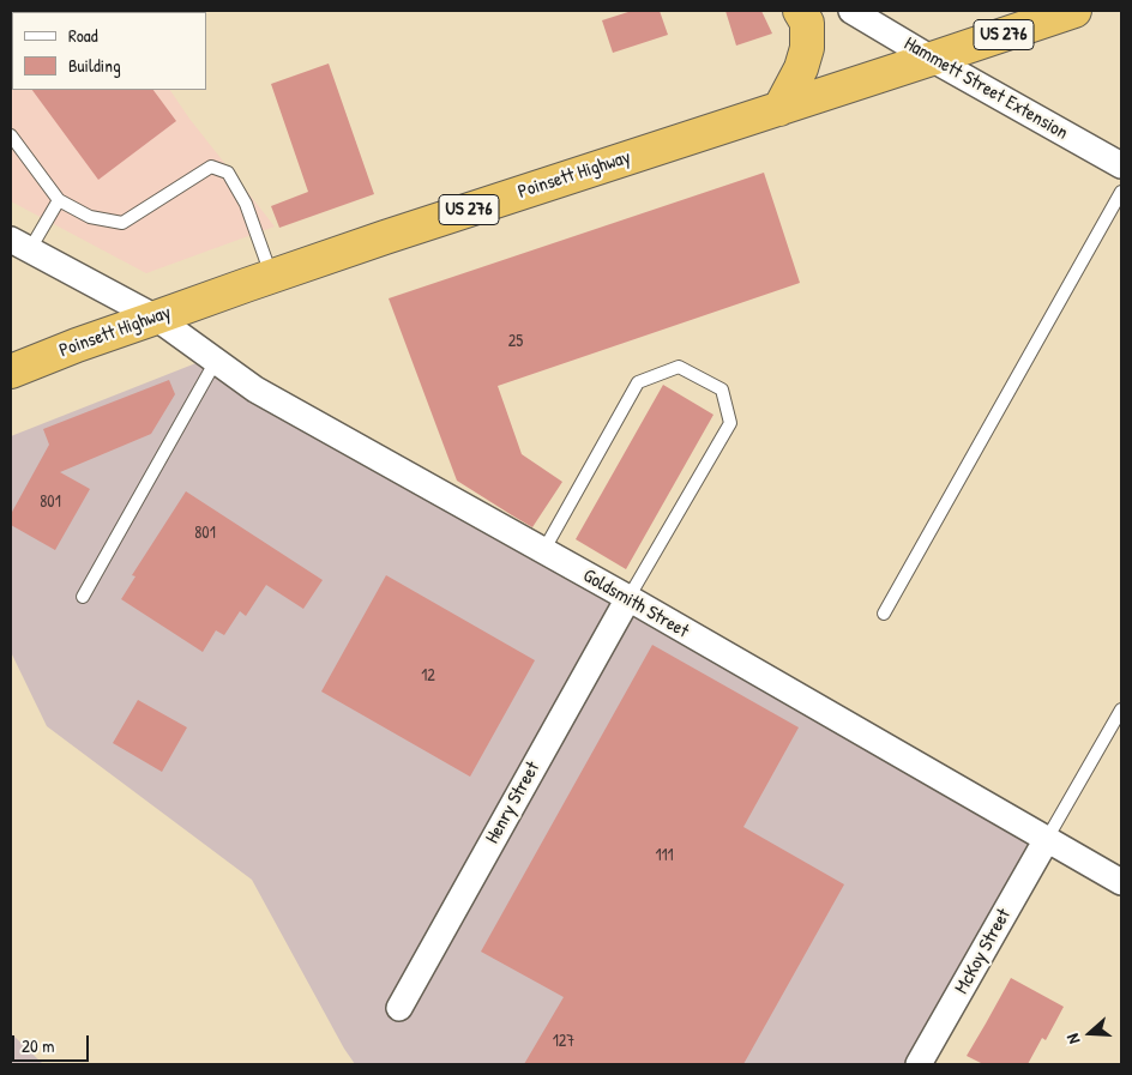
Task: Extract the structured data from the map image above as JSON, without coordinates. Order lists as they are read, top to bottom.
{
  "streets": {
    "highway": ["US 276", "Poinsett Highway"],
    "street": [
      "Hammett Street Extension",
      "Goldsmith Street",
      "Henry Street",
      "McKoy Street"
    ]
  },
  "crossings": [
    ["Hammett Street Extension", "Poinsett Highway"],
    ["Poinsett Highway", "Goldsmith Street"],
    ["Goldsmith Street", "Henry Street"],
    ["Goldsmith Street", "McKoy Street"]
  ],
  "house_numbers": [
    "25",
    "801",
    "801",
    "12",
    "111",
    "127"
  ],
  "legend": ["Road", "Building"],
  "scale_bar": "20 m",
  "north": "left"
}
